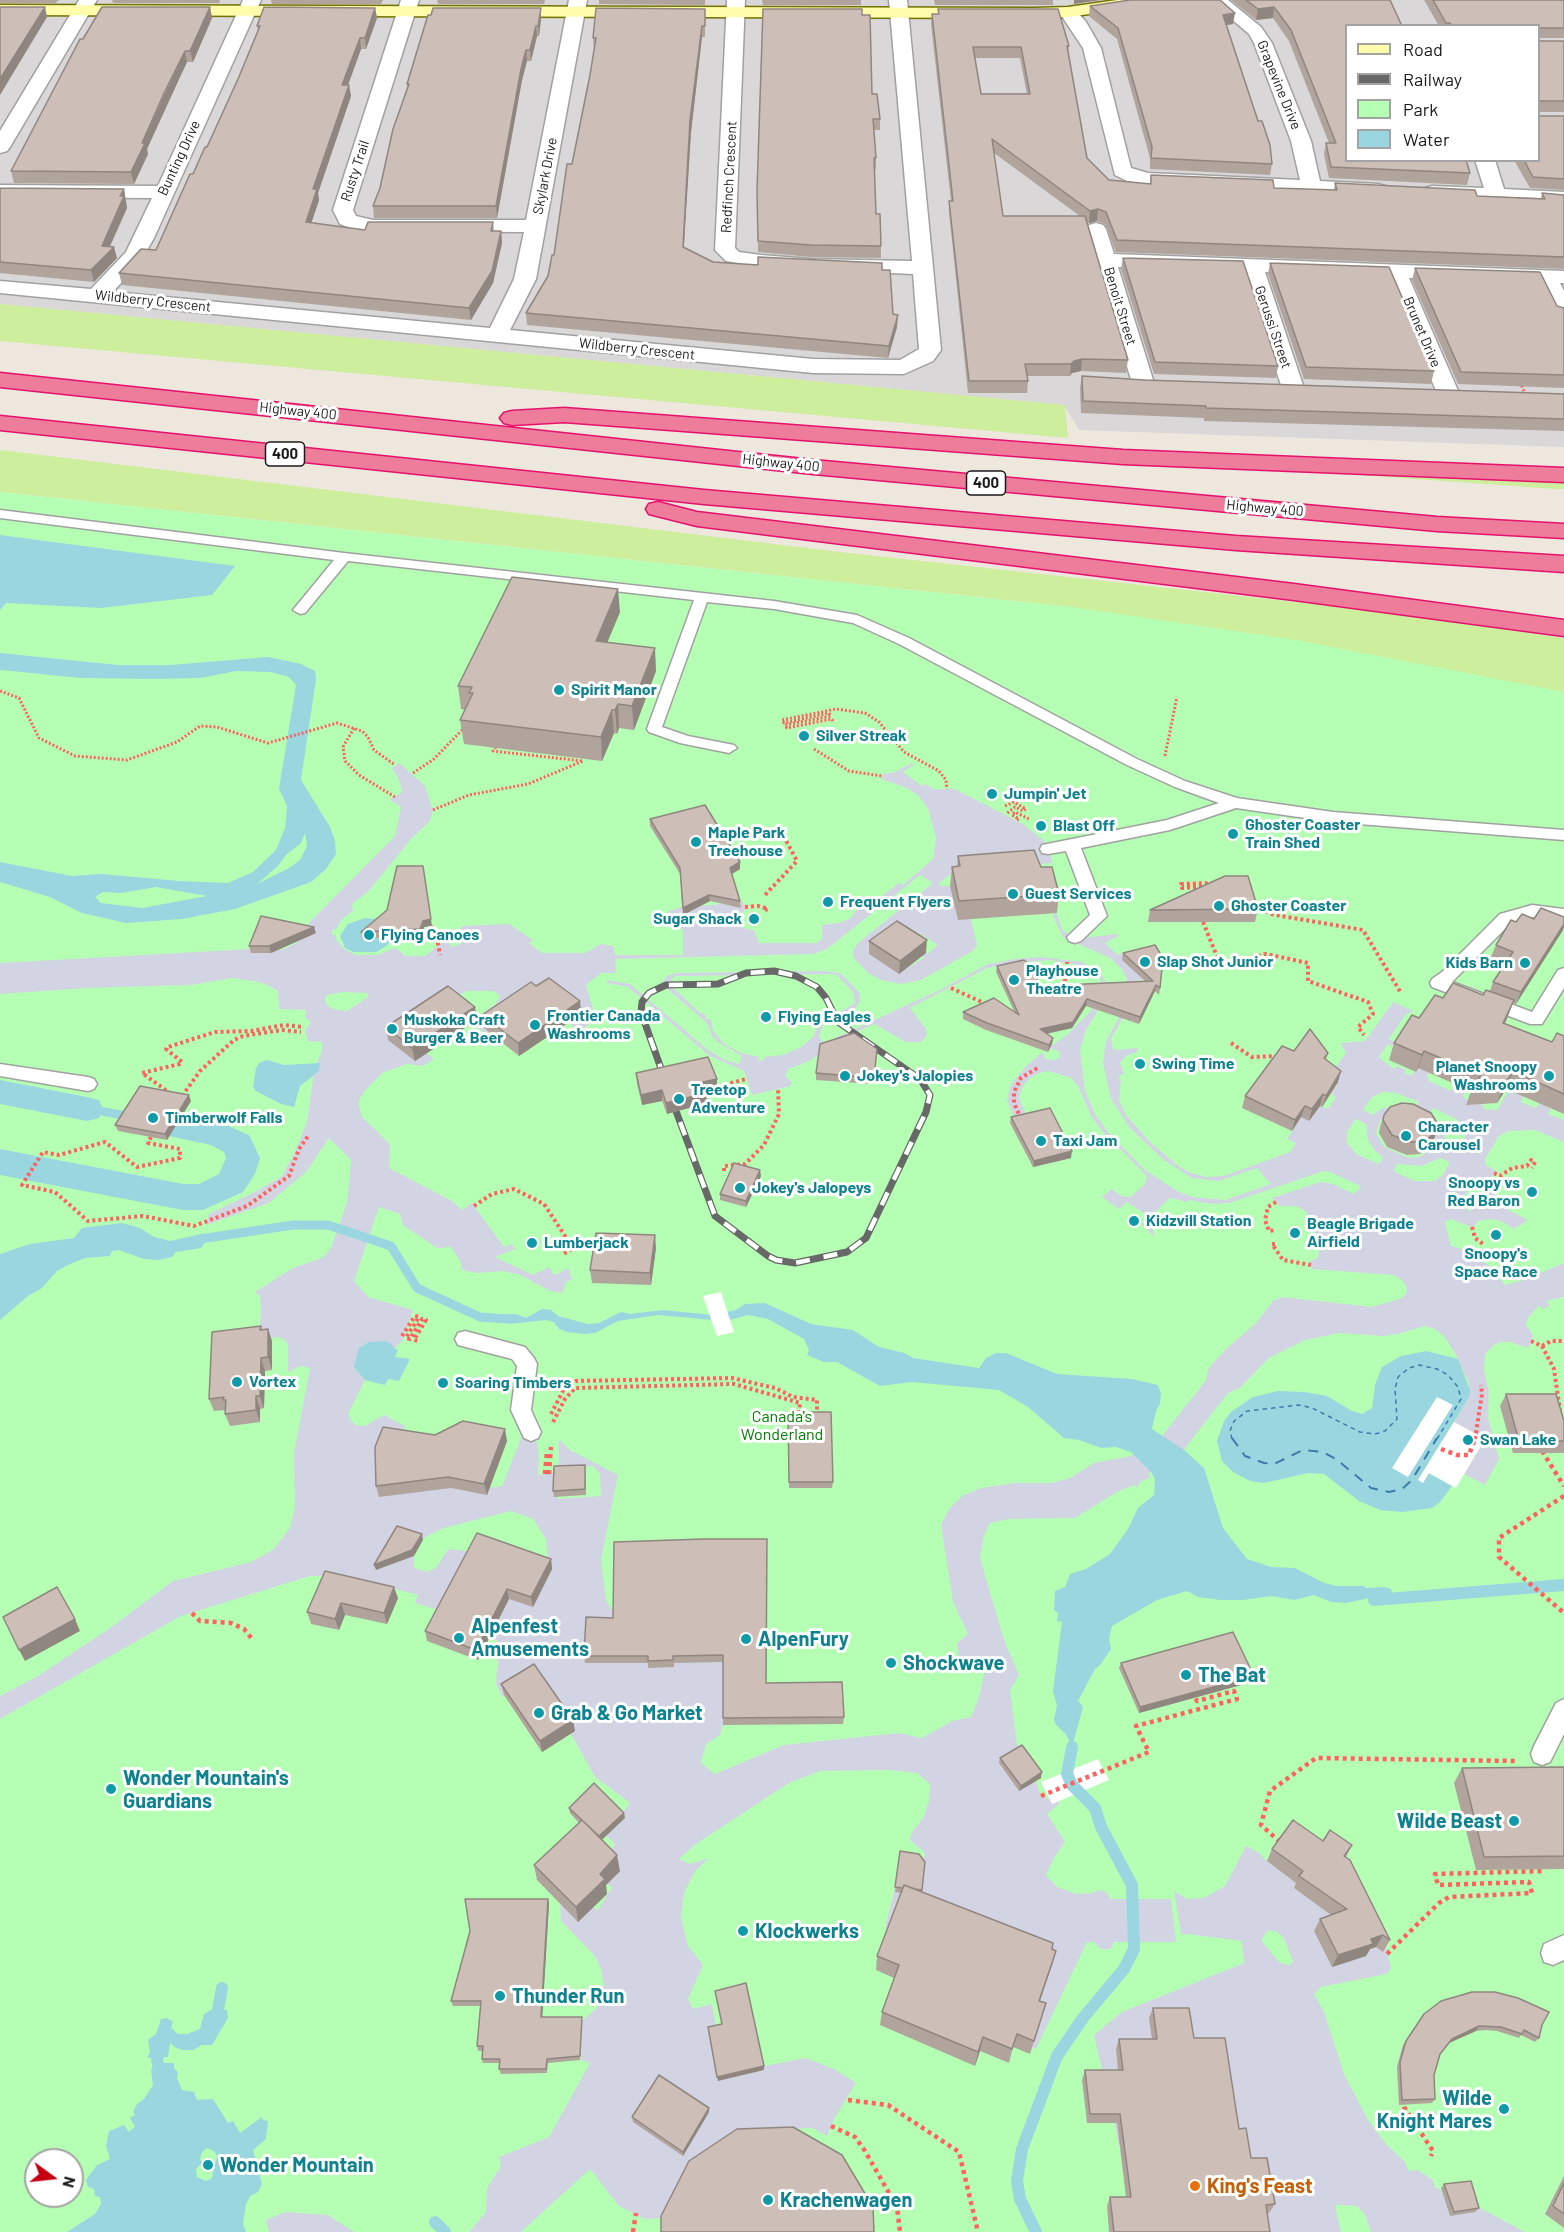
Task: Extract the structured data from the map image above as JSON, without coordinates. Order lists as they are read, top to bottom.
{
  "streets": {
    "highway": ["Highway 400", "400"],
    "street": [
      "Grapevine Drive",
      "Bunting Drive",
      "Rusty Trail",
      "Skylark Drive",
      "Redfinch Crescent",
      "Wildberry Crescent",
      "Benoit Street",
      "Gerussi Street",
      "Brunet Drive"
    ]
  },
  "crossings": [
    ["Bunting Drive", "Wildberry Crescent"],
    ["Rusty Trail", "Skylark Drive"],
    ["Skylark Drive", "Wildberry Crescent"],
    ["Redfinch Crescent", "Wildberry Crescent"]
  ],
  "parks": ["Canada's Wonderland"],
  "places": [
    "Spirit Manor",
    "Silver Streak",
    "Jumpin' Jet",
    "Blast Off",
    "Ghoster Coaster Train Shed",
    "Maple Park Treehouse",
    "Guest Services",
    "Frequent Flyers",
    "Ghoster Coaster",
    "Sugar Shack",
    "Flying Canoes",
    "Slap Shot Junior",
    "Kids Barn",
    "Playhouse Theatre",
    "Flying Eagles",
    "Frontier Canada Washrooms",
    "Muskoka Craft Burger & Beer",
    "Swing Time",
    "Jokey's Jalopies",
    "Planet Snoopy Washrooms",
    "Treetop Adventure",
    "Timberwolf Falls",
    "Character Carousel",
    "Taxi Jam",
    "Jokey's Jalopeys",
    "Snoopy vs Red Baron",
    "Kidzvill Station",
    "Beagle Brigade Airfield",
    "Snoopy's Space Race",
    "Lumberjack",
    "Vortex",
    "Soaring Timbers",
    "Swan Lake",
    "Alpenfest Amusements",
    "AlpenFury",
    "Shockwave",
    "The Bat",
    "Grab & Go Market",
    "Wonder Mountain's Guardians",
    "Wilde Beast",
    "Klockwerks",
    "Thunder Run",
    "Wilde Knight Mares",
    "Wonder Mountain",
    "King's Feast",
    "Krachenwagen"
  ],
  "legend": [
    "Road",
    "Railway",
    "Park",
    "Water"
  ],
  "north": "right"
}
